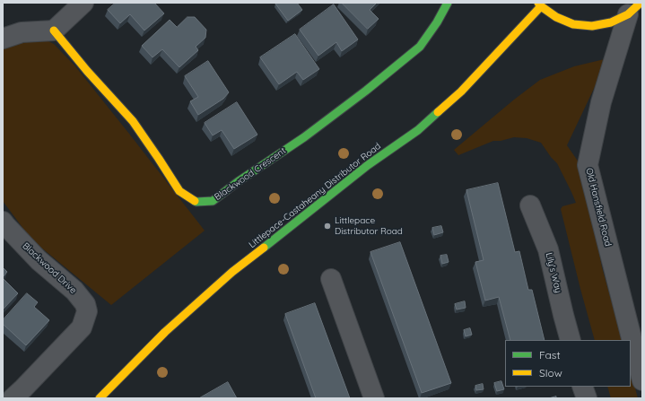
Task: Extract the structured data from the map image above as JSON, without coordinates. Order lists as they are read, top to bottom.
{
  "streets": {
    "street": [
      "Blackwood Crescent",
      "Littlepace-Castaheany Distributor Road",
      "Old Hansfield Road",
      "Blackwood Drive",
      "Lily's Way"
    ]
  },
  "places": ["Littlepace Distributor Road"],
  "legend": ["Fast", "Slow"]
}
